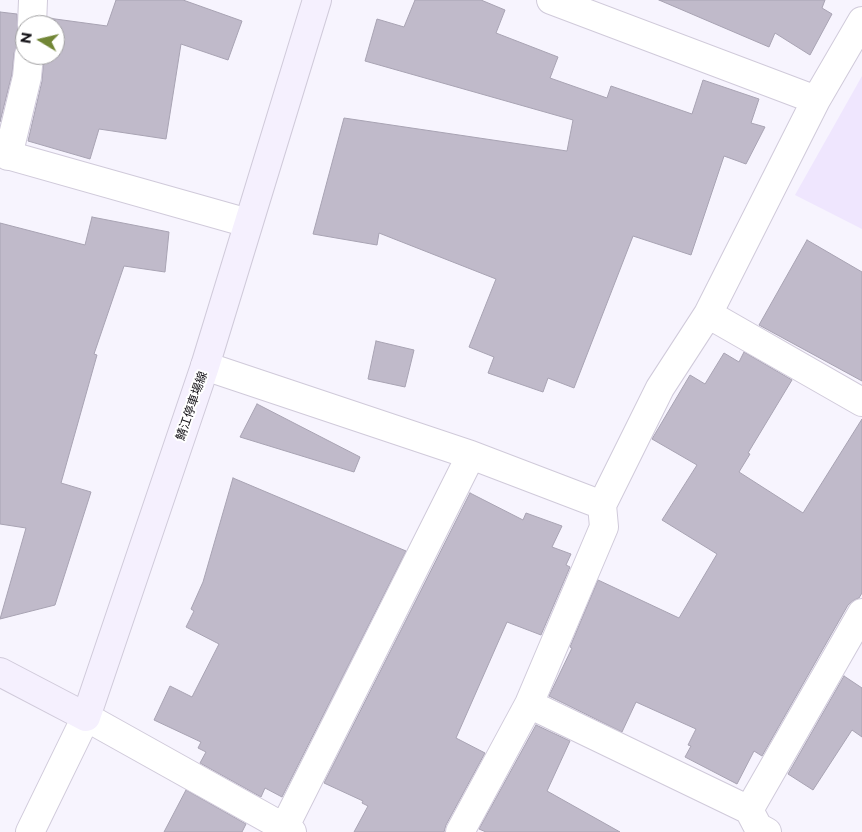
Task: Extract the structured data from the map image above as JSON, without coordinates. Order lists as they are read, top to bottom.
{
  "streets": {
    "main road": ["鯖江停車場線"]
  },
  "north": "left"
}
